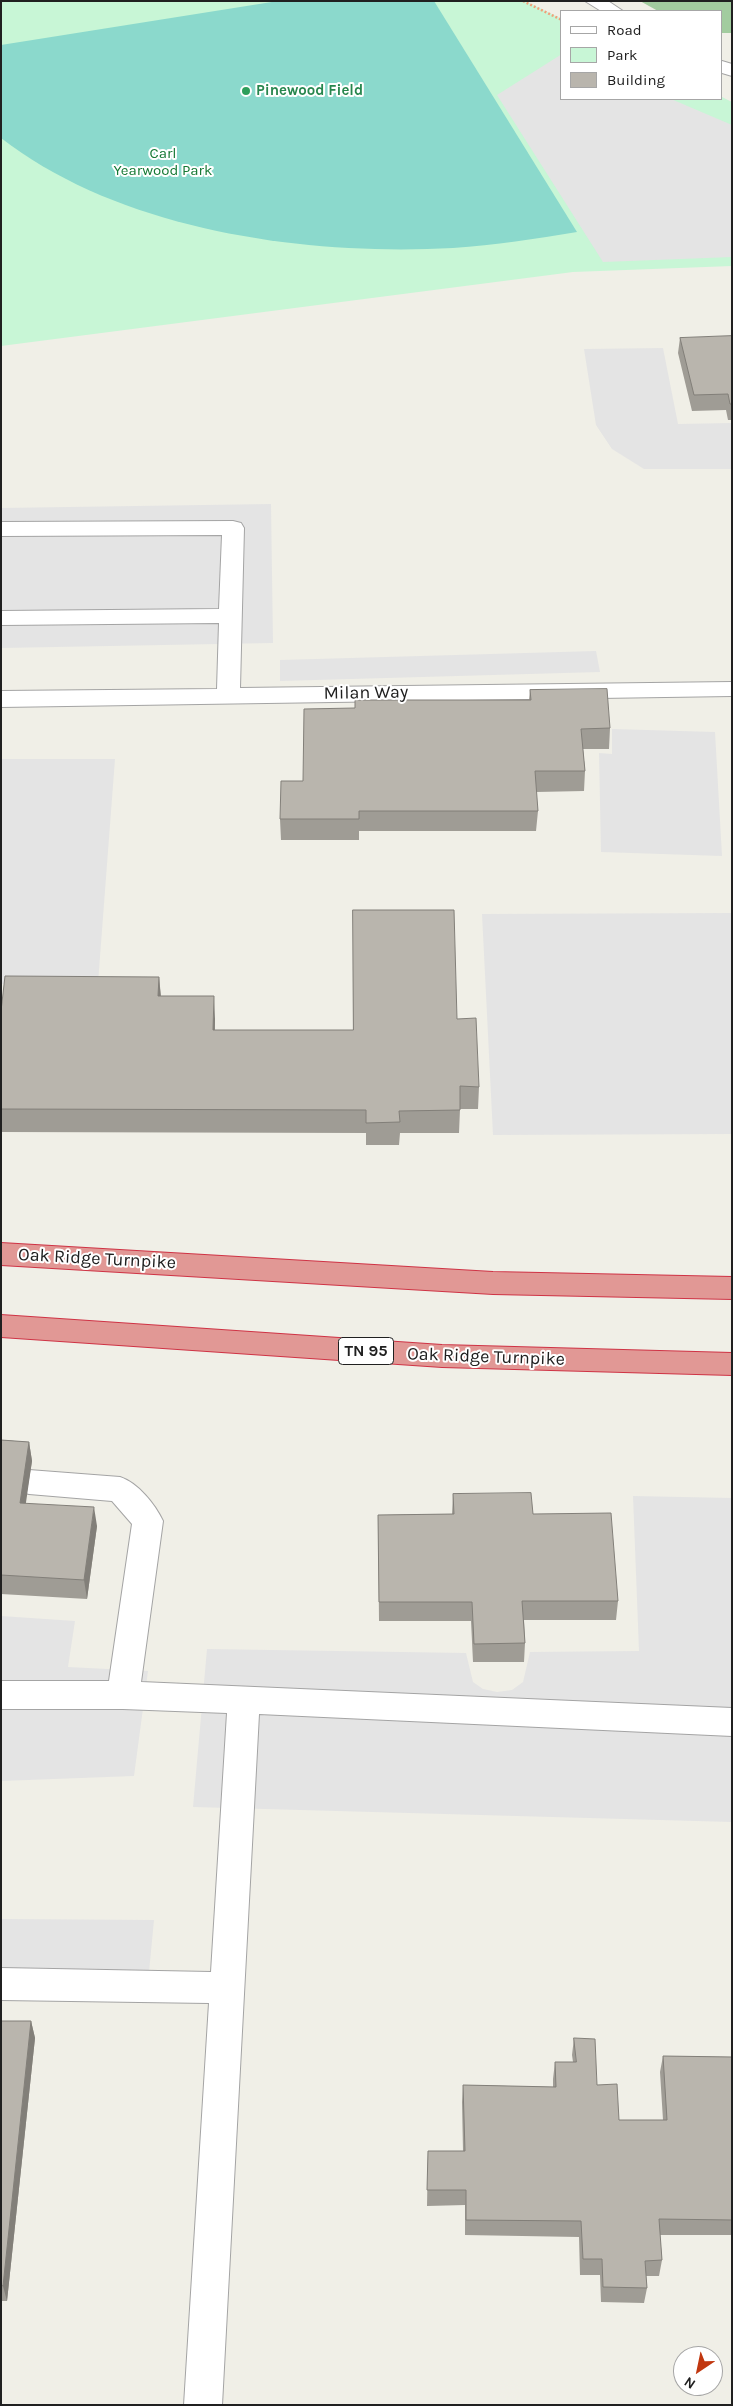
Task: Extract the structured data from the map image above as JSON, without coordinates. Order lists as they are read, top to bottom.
{
  "streets": {
    "highway": ["Oak Ridge Turnpike", "TN 95"],
    "street": ["Milan Way"]
  },
  "parks": ["Carl Yearwood Park"],
  "places": ["Pinewood Field"],
  "legend": ["Road", "Park", "Building"],
  "north": "bottom left"
}
